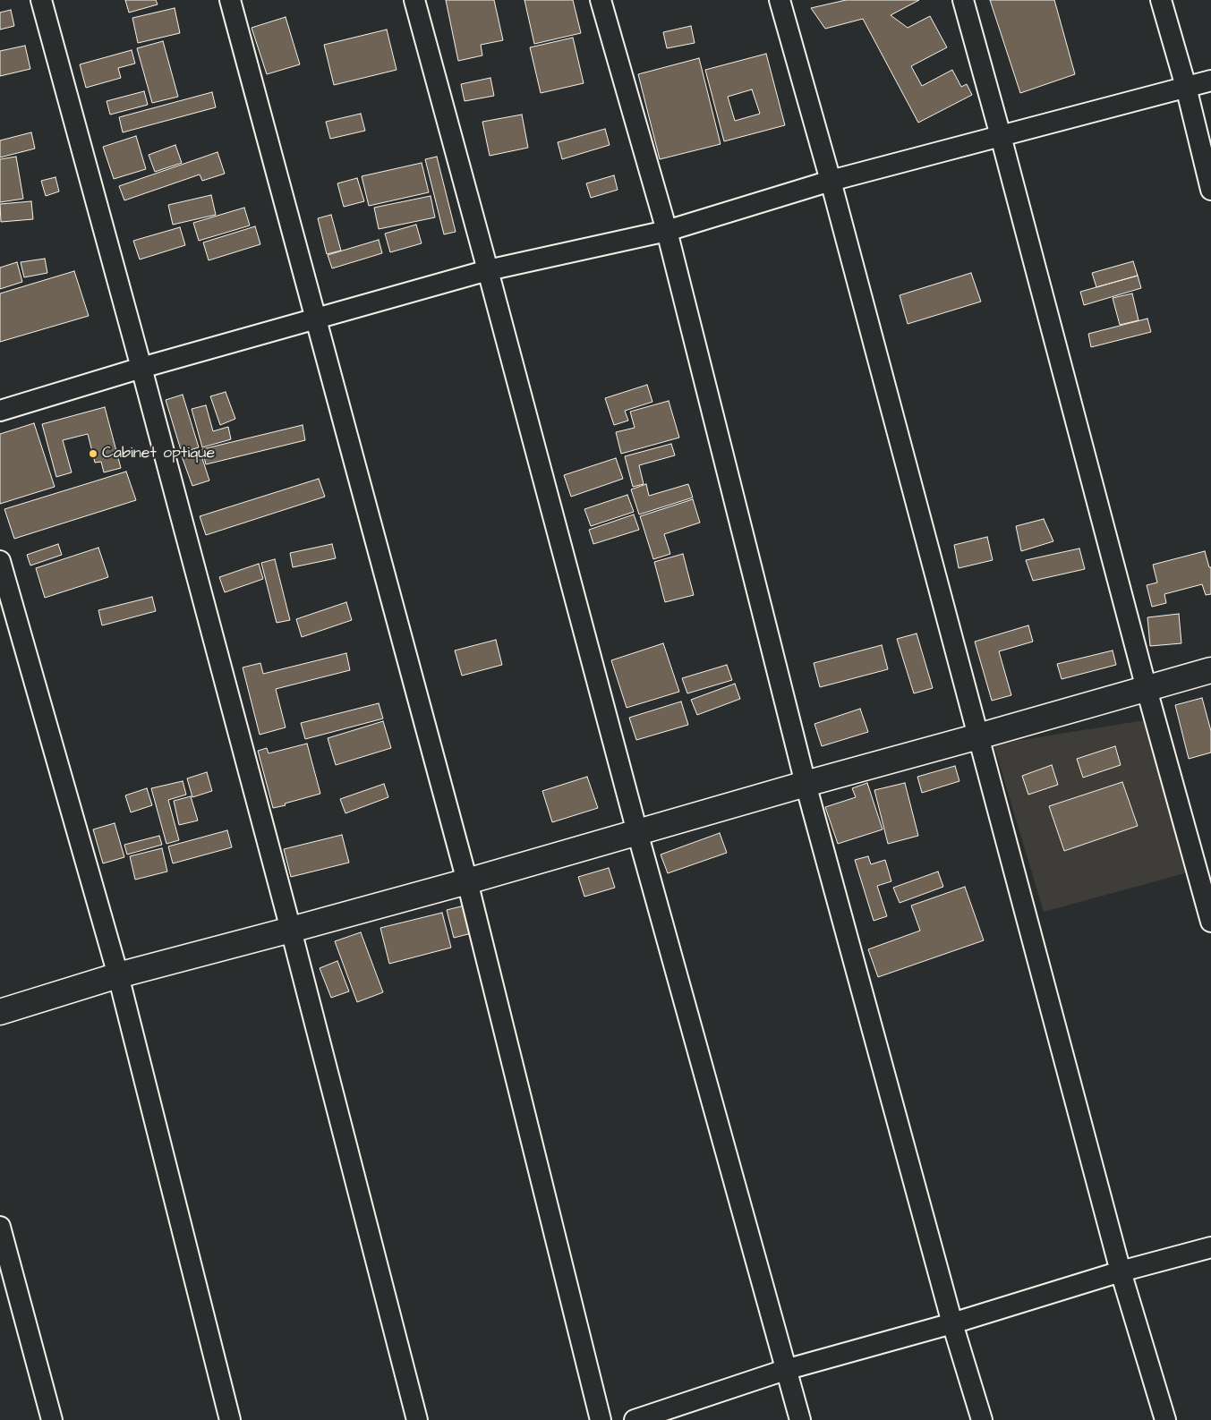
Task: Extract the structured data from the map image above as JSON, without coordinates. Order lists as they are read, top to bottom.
{
  "places": ["Cabinet optique"]
}
